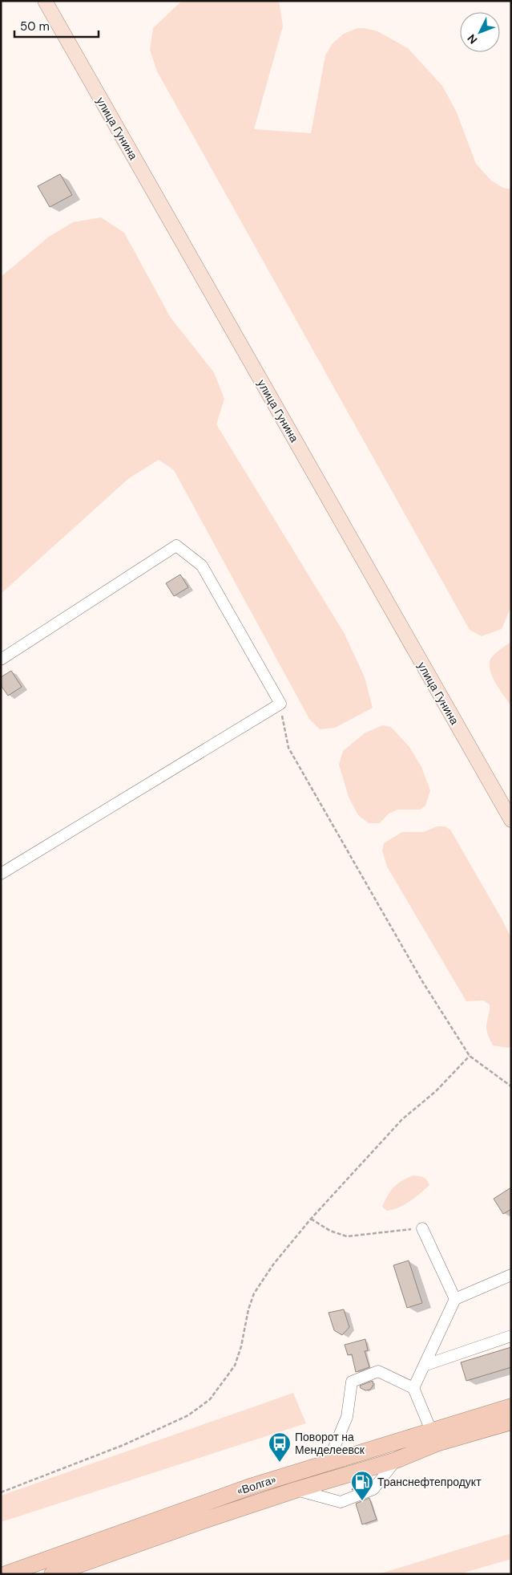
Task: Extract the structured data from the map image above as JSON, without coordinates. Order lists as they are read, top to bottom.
{
  "streets": {
    "highway": ["«Волга»"],
    "main road": ["улица Гунина"]
  },
  "places": {
    "bus stop": ["Поворот на Менделеевск"],
    "fuel station": ["Транснефтепродукт"]
  },
  "scale_bar": "50 m",
  "north": "bottom left"
}
